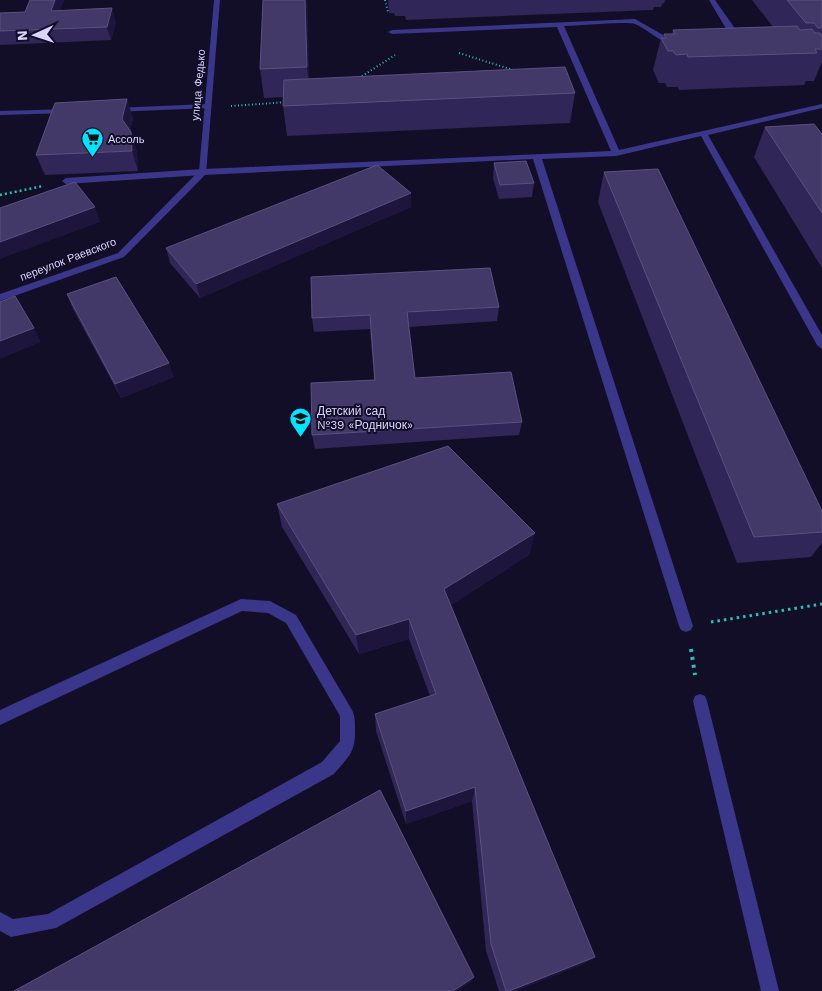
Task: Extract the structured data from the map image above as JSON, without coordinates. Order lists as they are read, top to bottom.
{
  "streets": {
    "street": ["улица Федько", "переулок Раевского"]
  },
  "crossings": [
    ["улица Федько", "переулок Раевского"]
  ],
  "places": {
    "supermarket": ["Ассоль"],
    "school or university": ["Детский сад №39 «Родничок»"]
  },
  "north": "left"
}
